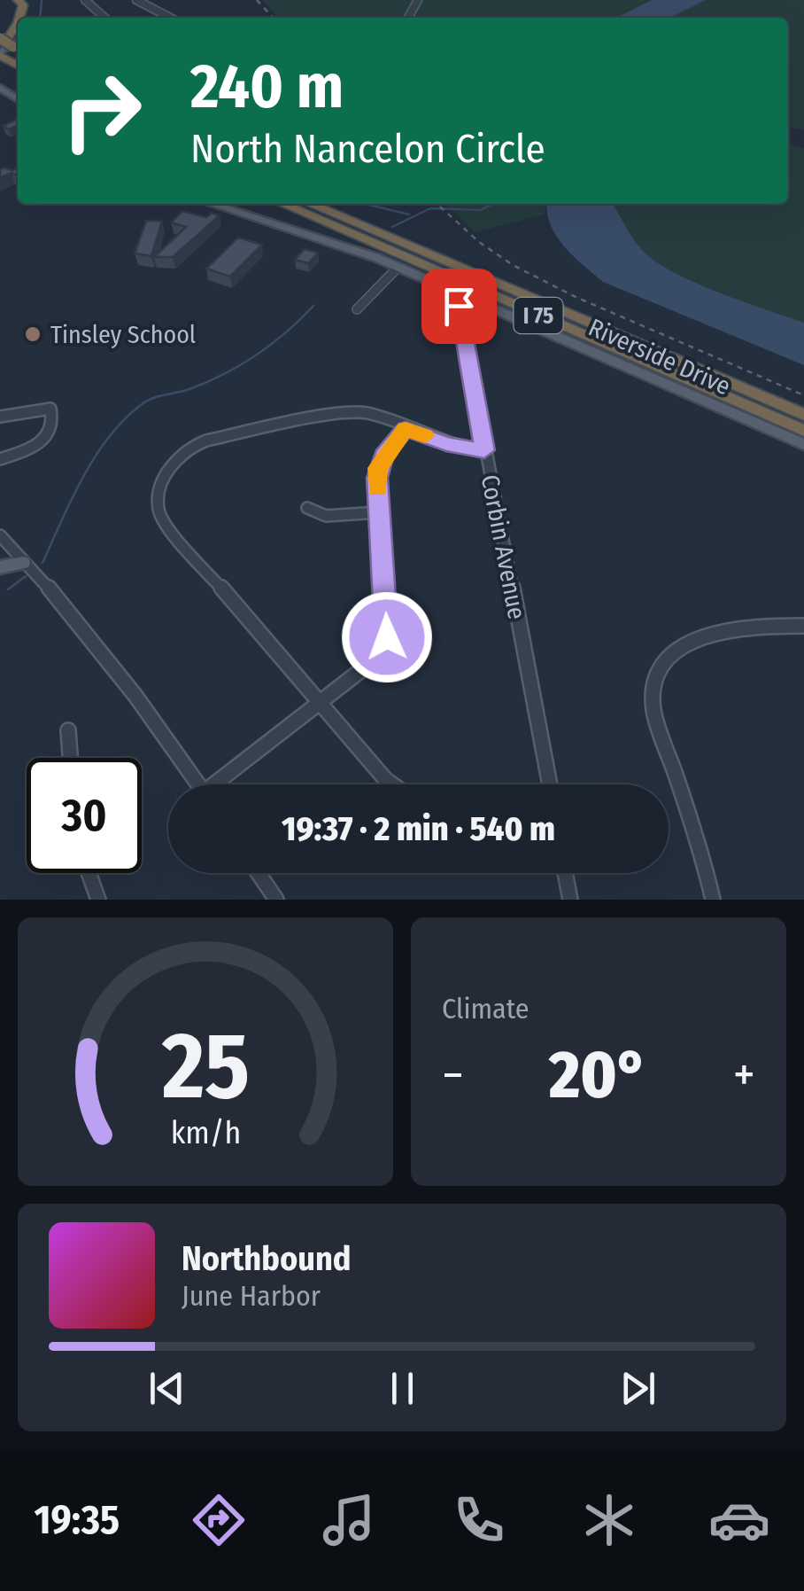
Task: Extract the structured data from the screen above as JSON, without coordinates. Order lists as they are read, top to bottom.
{
  "streets": {
    "highway": ["I 75"],
    "main road": ["Riverside Drive"],
    "street": ["Corbin Avenue"]
  },
  "crossings": [
    ["Riverside Drive", "Corbin Avenue"]
  ],
  "places": ["Tinsley School"],
  "page": {
    "turn": ["240 m", "North Nancelon Circle"],
    "limit": "30",
    "trip": "19:37 · 2 min · 540 m",
    "tile": "Climate",
    "heat": ["−", "20°", "+"],
    "song": ["Northbound", "June Harbor"],
    "tabs": "19:35",
    "gauge": ["25", "km/h"]
  }
}
